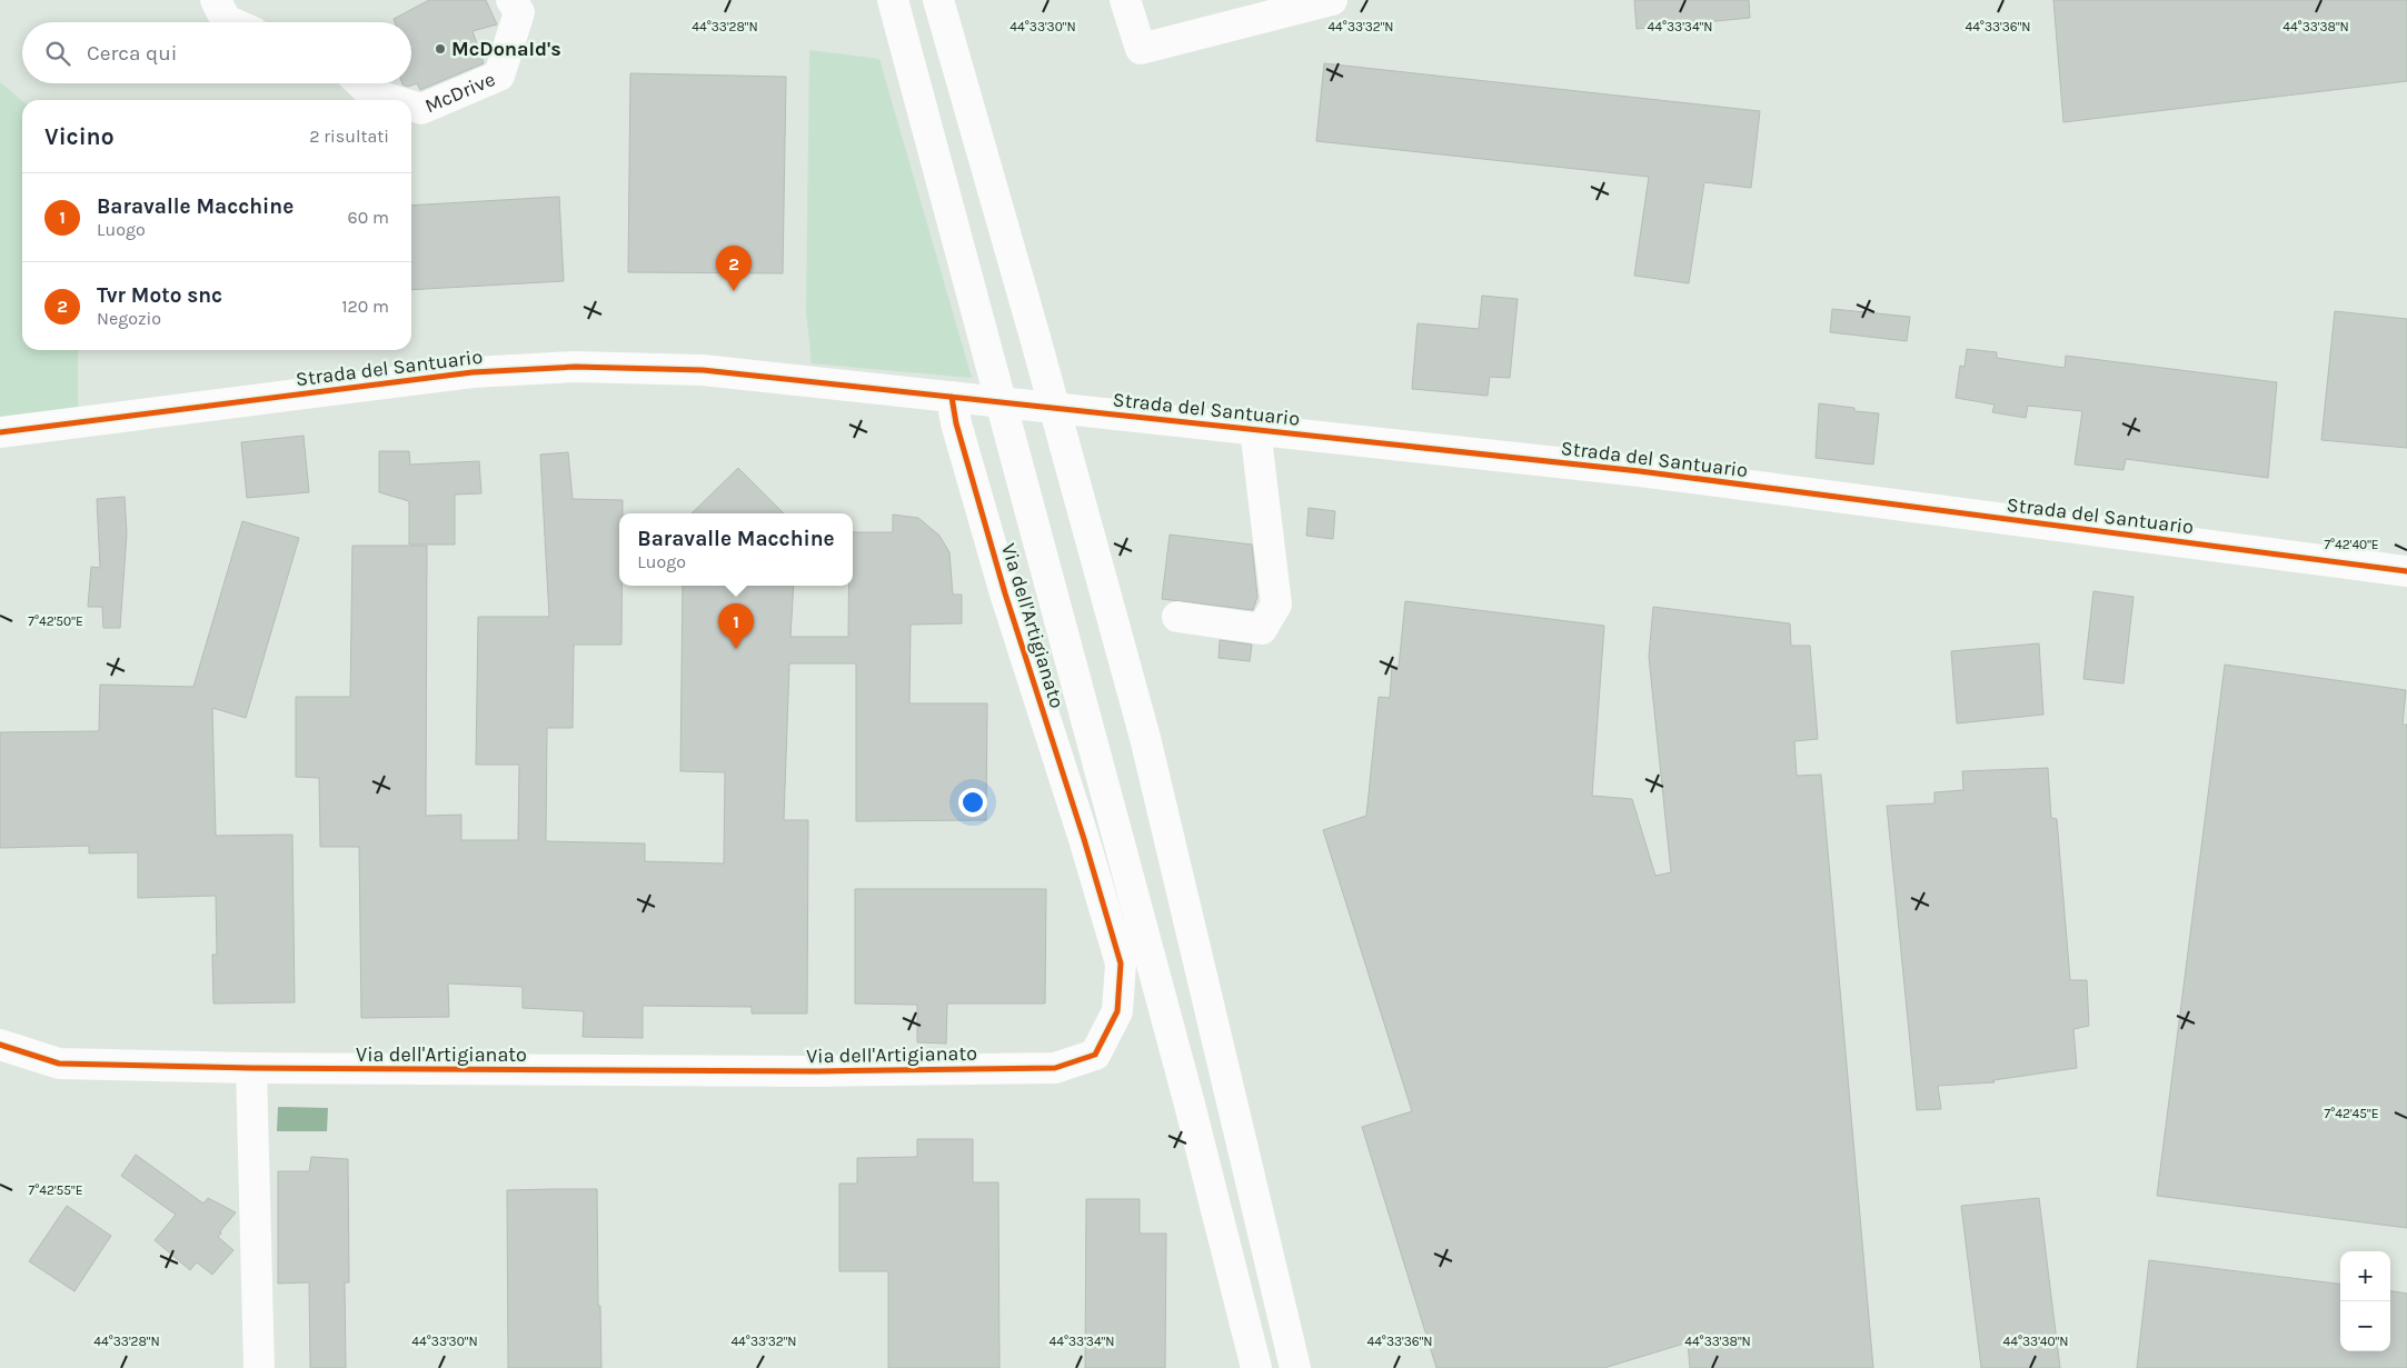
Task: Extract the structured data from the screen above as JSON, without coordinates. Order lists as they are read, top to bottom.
{
  "streets": {
    "main road": ["McDrive", "Strada del Santuario", "Via dell'Artigianato"]
  },
  "crossings": [
    ["Strada del Santuario", "Via dell'Artigianato"]
  ],
  "places": ["McDonald's"],
  "page": {
    "search": "Cerca qui",
    "heading": ["Vicino", "2 risultati"],
    "list": [
      {
        "mark": "1",
        "name": "Baravalle Macchine",
        "note": "Luogo",
        "value": "60 m"
      },
      {
        "mark": "2",
        "name": "Tvr Moto snc",
        "note": "Negozio",
        "value": "120 m"
      }
    ],
    "pins": ["2", "1"],
    "popup": ["Baravalle Macchine", "Luogo"],
    "map_buttons": ["+", "−"]
  },
  "coordinates": [
    "44°33'28\"N",
    "44°33'30\"N",
    "44°33'32\"N",
    "44°33'34\"N",
    "44°33'36\"N",
    "44°33'38\"N",
    "7°42'40\"E",
    "7°42'50\"E",
    "7°42'45\"E",
    "7°42'55\"E",
    "44°33'40\"N"
  ]
}
